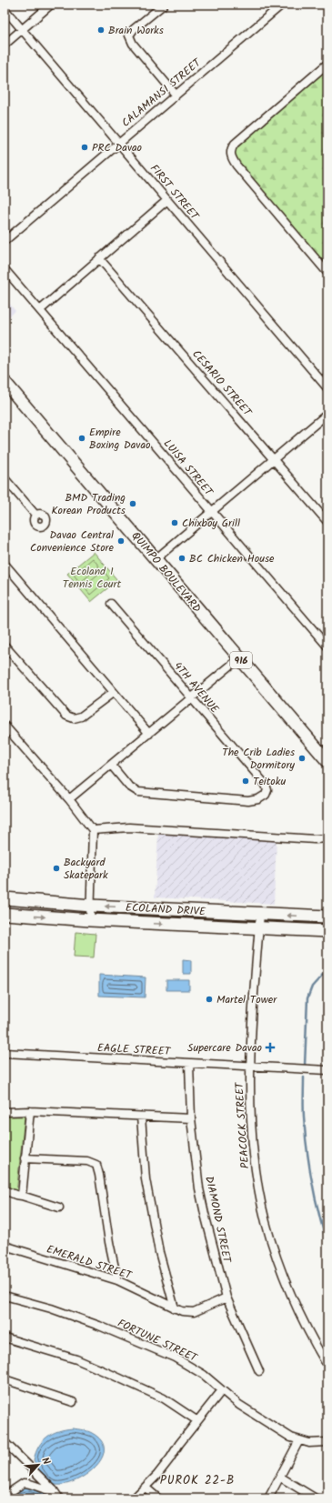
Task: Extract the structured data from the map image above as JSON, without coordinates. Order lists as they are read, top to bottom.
{
  "streets": {
    "main road": ["QUIMPO BOULEVARD", "916", "ECOLAND DRIVE"],
    "street": [
      "CALAMANSI STREET",
      "FIRST STREET",
      "CESARIO STREET",
      "LUISA STREET",
      "4TH AVENUE",
      "EAGLE STREET",
      "PEACOCK STREET",
      "DIAMOND STREET",
      "EMERALD STREET",
      "FORTUNE STREET"
    ]
  },
  "crossings": [
    ["CALAMANSI STREET", "FIRST STREET"],
    ["ECOLAND DRIVE", "PEACOCK STREET"],
    ["EAGLE STREET", "PEACOCK STREET"],
    ["EAGLE STREET", "DIAMOND STREET"],
    ["DIAMOND STREET", "EMERALD STREET"]
  ],
  "districts": ["PUROK 22-B"],
  "parks": ["Ecoland 1 Tennis Court"],
  "places": {
    "other": [
      "Brain Works",
      "PRC Davao",
      "Empire Boxing Davao",
      "BMD Trading Korean Products",
      "Chixboy Grill",
      "Davao Central Convenience Store",
      "BC Chicken House",
      "The Crib Ladies Dormitory",
      "Teitoku",
      "Backyard Skatepark",
      "Martel Tower"
    ],
    "health": ["Supercare Davao"]
  },
  "north": "top right"
}
